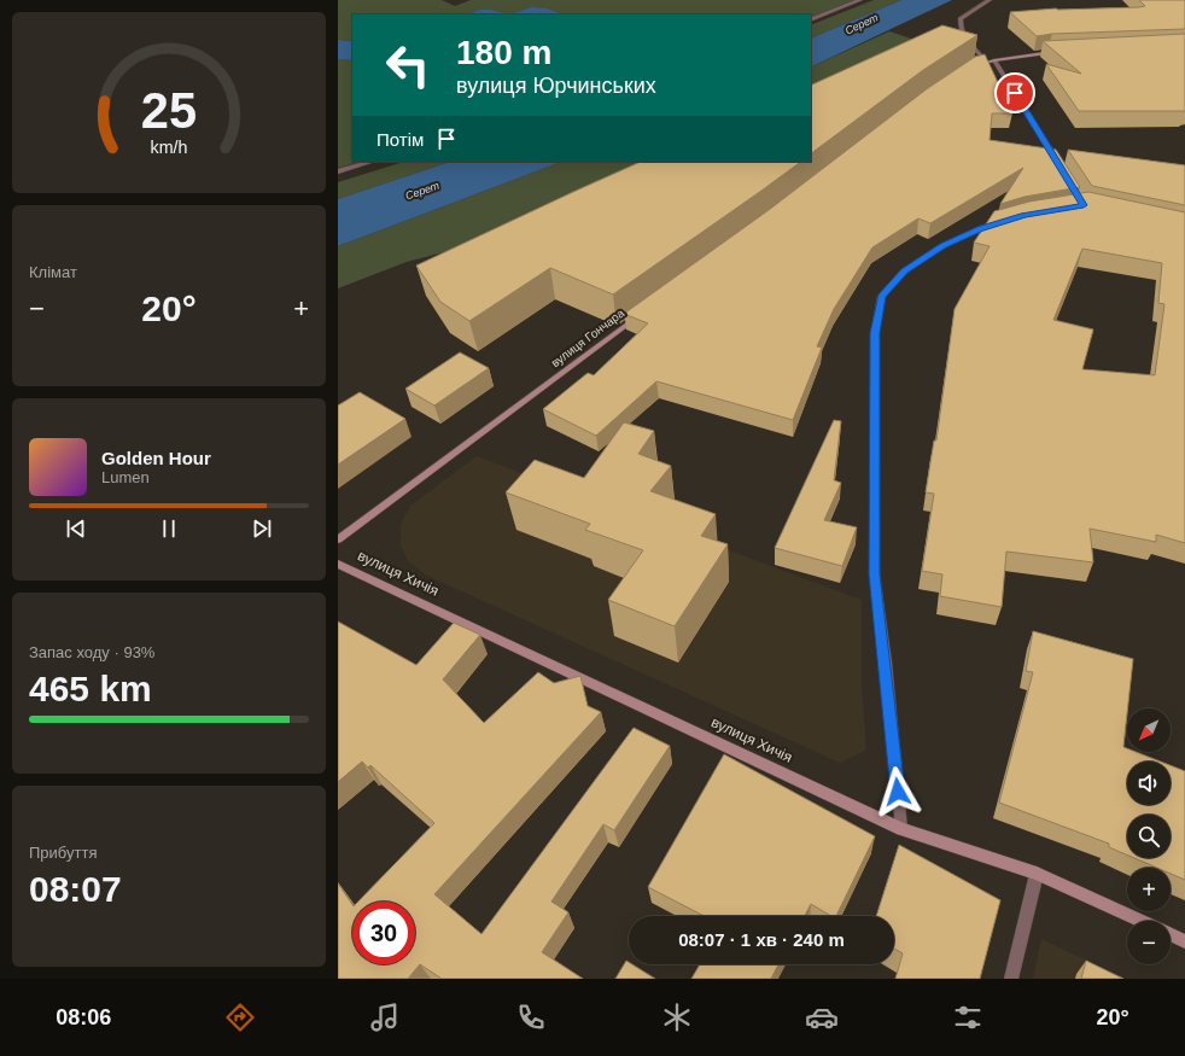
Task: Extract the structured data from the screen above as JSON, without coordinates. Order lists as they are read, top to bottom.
{
  "streets": {
    "street": ["вулиця Гончара", "вулиця Хичія"]
  },
  "water": ["Серет"],
  "north": "bottom left",
  "page": {
    "turn": ["180 m", "вулиця Юрчинських"],
    "then": "Потім",
    "tile": [
      "Клімат",
      ["Запас ходу · 93%", "465 km"],
      ["Прибуття", "08:07"]
    ],
    "heat": ["−", "20°", "+"],
    "song": ["Golden Hour", "Lumen"],
    "map_buttons": ["+", "−"],
    "limit": "30",
    "trip": "08:07 · 1 хв · 240 m",
    "tabs": ["08:06", "20°"],
    "gauge": ["25", "km/h"]
  }
}
